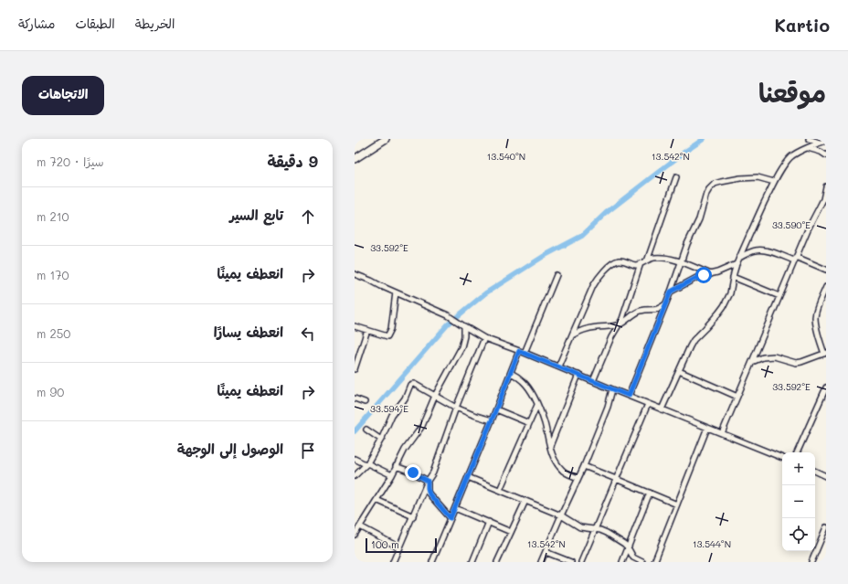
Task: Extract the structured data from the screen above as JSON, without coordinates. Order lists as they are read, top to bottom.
{
  "scale_bar": "100 m",
  "page": {
    "header": "Kartio",
    "nav": ["الخريطة", "الطبقات", "مشاركة"],
    "title": "موقعنا",
    "buttons": "الاتجاهات",
    "heading": ["9 دقيقة", "سيرًا · 720 m"],
    "list": [
      ["تابع السير", "210 m"],
      ["انعطف يمينًا", "170 m"],
      ["انعطف يسارًا", "250 m"],
      ["انعطف يمينًا", "90 m"],
      "الوصول إلى الوجهة"
    ],
    "map_buttons": ["+", "−"],
    "scale": "100 m"
  },
  "coordinates": [
    "13.540°N",
    "13.542°N",
    "33.590°E",
    "33.592°E",
    "33.594°E",
    "13.544°N"
  ]
}
